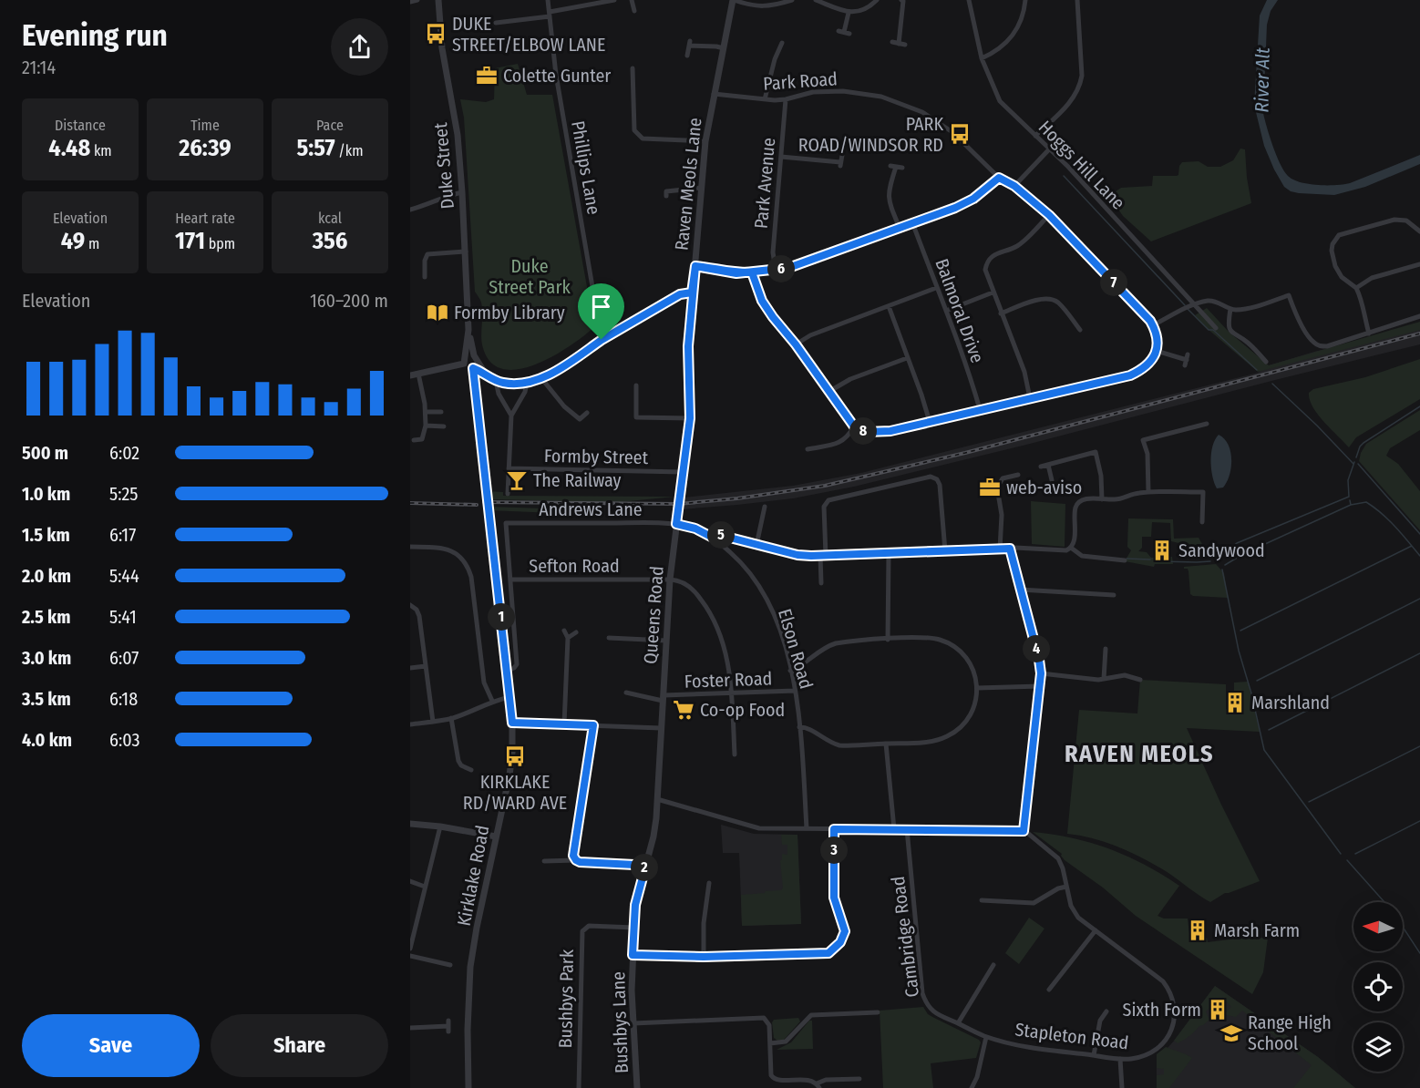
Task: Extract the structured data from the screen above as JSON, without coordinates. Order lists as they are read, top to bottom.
{
  "streets": {
    "street": [
      "Park Road",
      "Hoggs Hill Lane",
      "Duke Street",
      "Phillips Lane",
      "Park Avenue",
      "Raven Meols Lane",
      "Balmoral Drive",
      "Formby Street",
      "Andrews Lane",
      "Sefton Road",
      "Queens Road",
      "Elson Road",
      "Foster Road",
      "Kirklake Road",
      "Cambridge Road",
      "Bushbys Park",
      "Bushbys Lane",
      "Stapleton Road"
    ]
  },
  "crossings": [
    ["Park Road", "Park Avenue"],
    ["Park Road", "Raven Meols Lane"],
    ["Duke Street", "Kirklake Road"],
    ["Raven Meols Lane", "Formby Street"],
    ["Raven Meols Lane", "Queens Road"],
    ["Andrews Lane", "Queens Road"],
    ["Andrews Lane", "Elson Road"],
    ["Andrews Lane", "Kirklake Road"],
    ["Sefton Road", "Queens Road"],
    ["Sefton Road", "Kirklake Road"],
    ["Queens Road", "Elson Road"],
    ["Queens Road", "Foster Road"],
    ["Queens Road", "Bushbys Lane"],
    ["Elson Road", "Foster Road"],
    ["Cambridge Road", "Stapleton Road"],
    ["Bushbys Park", "Bushbys Lane"]
  ],
  "districts": ["RAVEN MEOLS"],
  "water": ["River Alt"],
  "parks": ["Duke Street Park"],
  "places": {
    "bus stop": ["DUKE STREET/ELBOW LANE", "PARK ROAD/WINDSOR RD", "KIRKLAKE RD/WARD AVE"],
    "office": ["Colette Gunter", "web-aviso"],
    "library": ["Formby Library"],
    "bar": ["The Railway"],
    "building": [
      "Sandywood",
      "Marshland",
      "Marsh Farm",
      "Sixth Form"
    ],
    "supermarket": ["Co-op Food"],
    "school or university": ["Range High School"]
  },
  "north": "left",
  "page": {
    "heading": ["Evening run", "21:14"],
    "stats": [
      ["Distance", "4.48 km"],
      ["Time", "26:39"],
      ["Pace", "5:57 /km"],
      ["Elevation", "49 m"],
      ["Heart rate", "171 bpm"],
      ["kcal", "356"]
    ],
    "pins": [
      "6",
      "7",
      "8",
      "5",
      "1",
      "4",
      "3",
      "2"
    ],
    "chart": ["Elevation", "160–200 m"],
    "list": [
      {
        "name": "500 m",
        "note": "6:02"
      },
      {
        "name": "1.0 km",
        "note": "5:25"
      },
      {
        "name": "1.5 km",
        "note": "6:17"
      },
      {
        "name": "2.0 km",
        "note": "5:44"
      },
      {
        "name": "2.5 km",
        "note": "5:41"
      },
      {
        "name": "3.0 km",
        "note": "6:07"
      },
      {
        "name": "3.5 km",
        "note": "6:18"
      },
      {
        "name": "4.0 km",
        "note": "6:03"
      }
    ],
    "buttons": ["Save", "Share"]
  }
}
